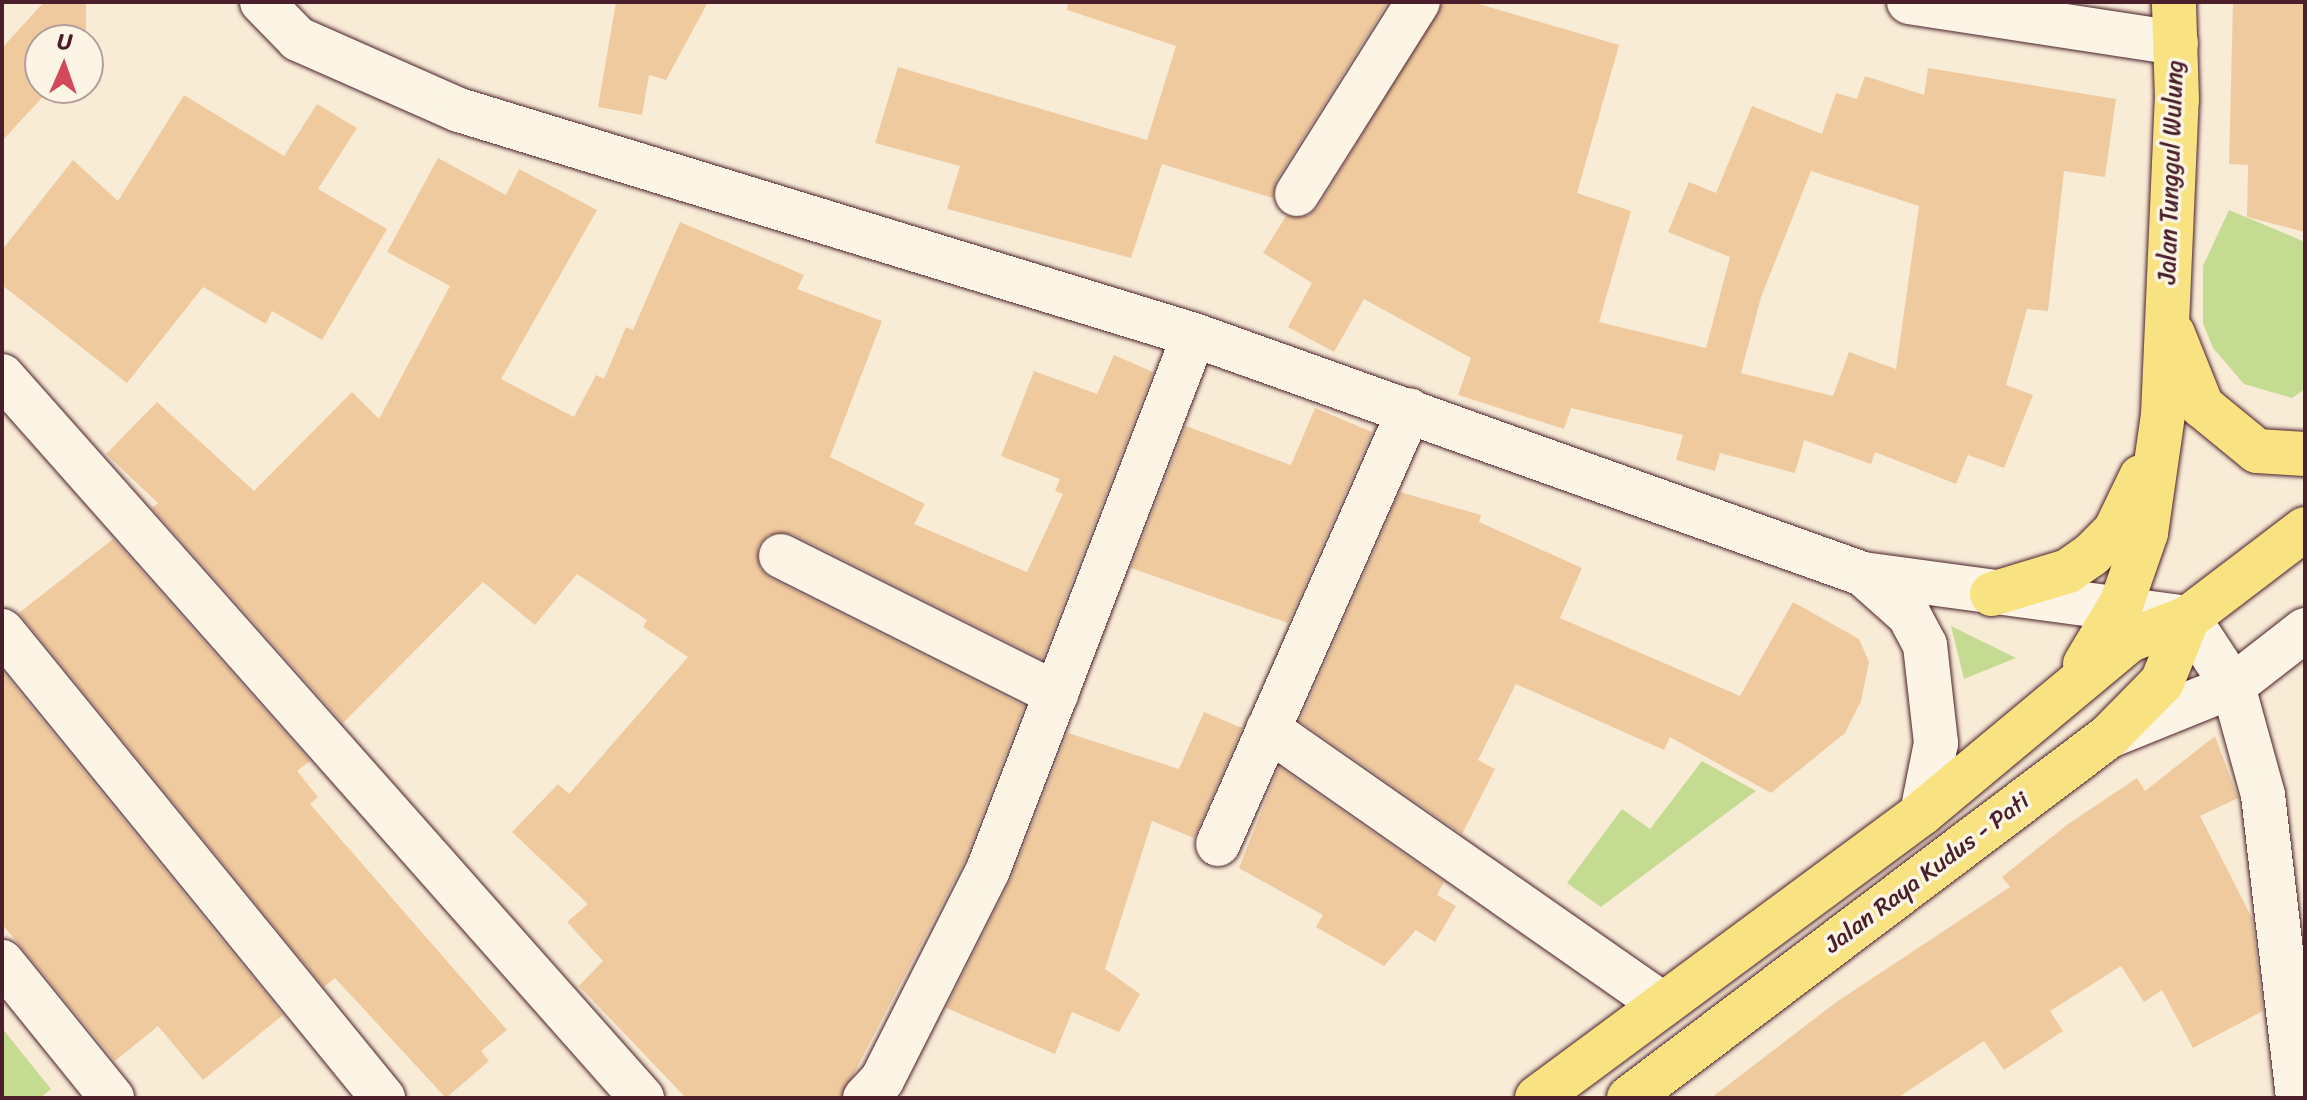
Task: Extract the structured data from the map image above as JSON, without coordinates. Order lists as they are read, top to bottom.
{
  "streets": {
    "main road": ["Jalan Tunggul Wulung", "Jalan Raya Kudus - Pati"]
  },
  "north": "top"
}
